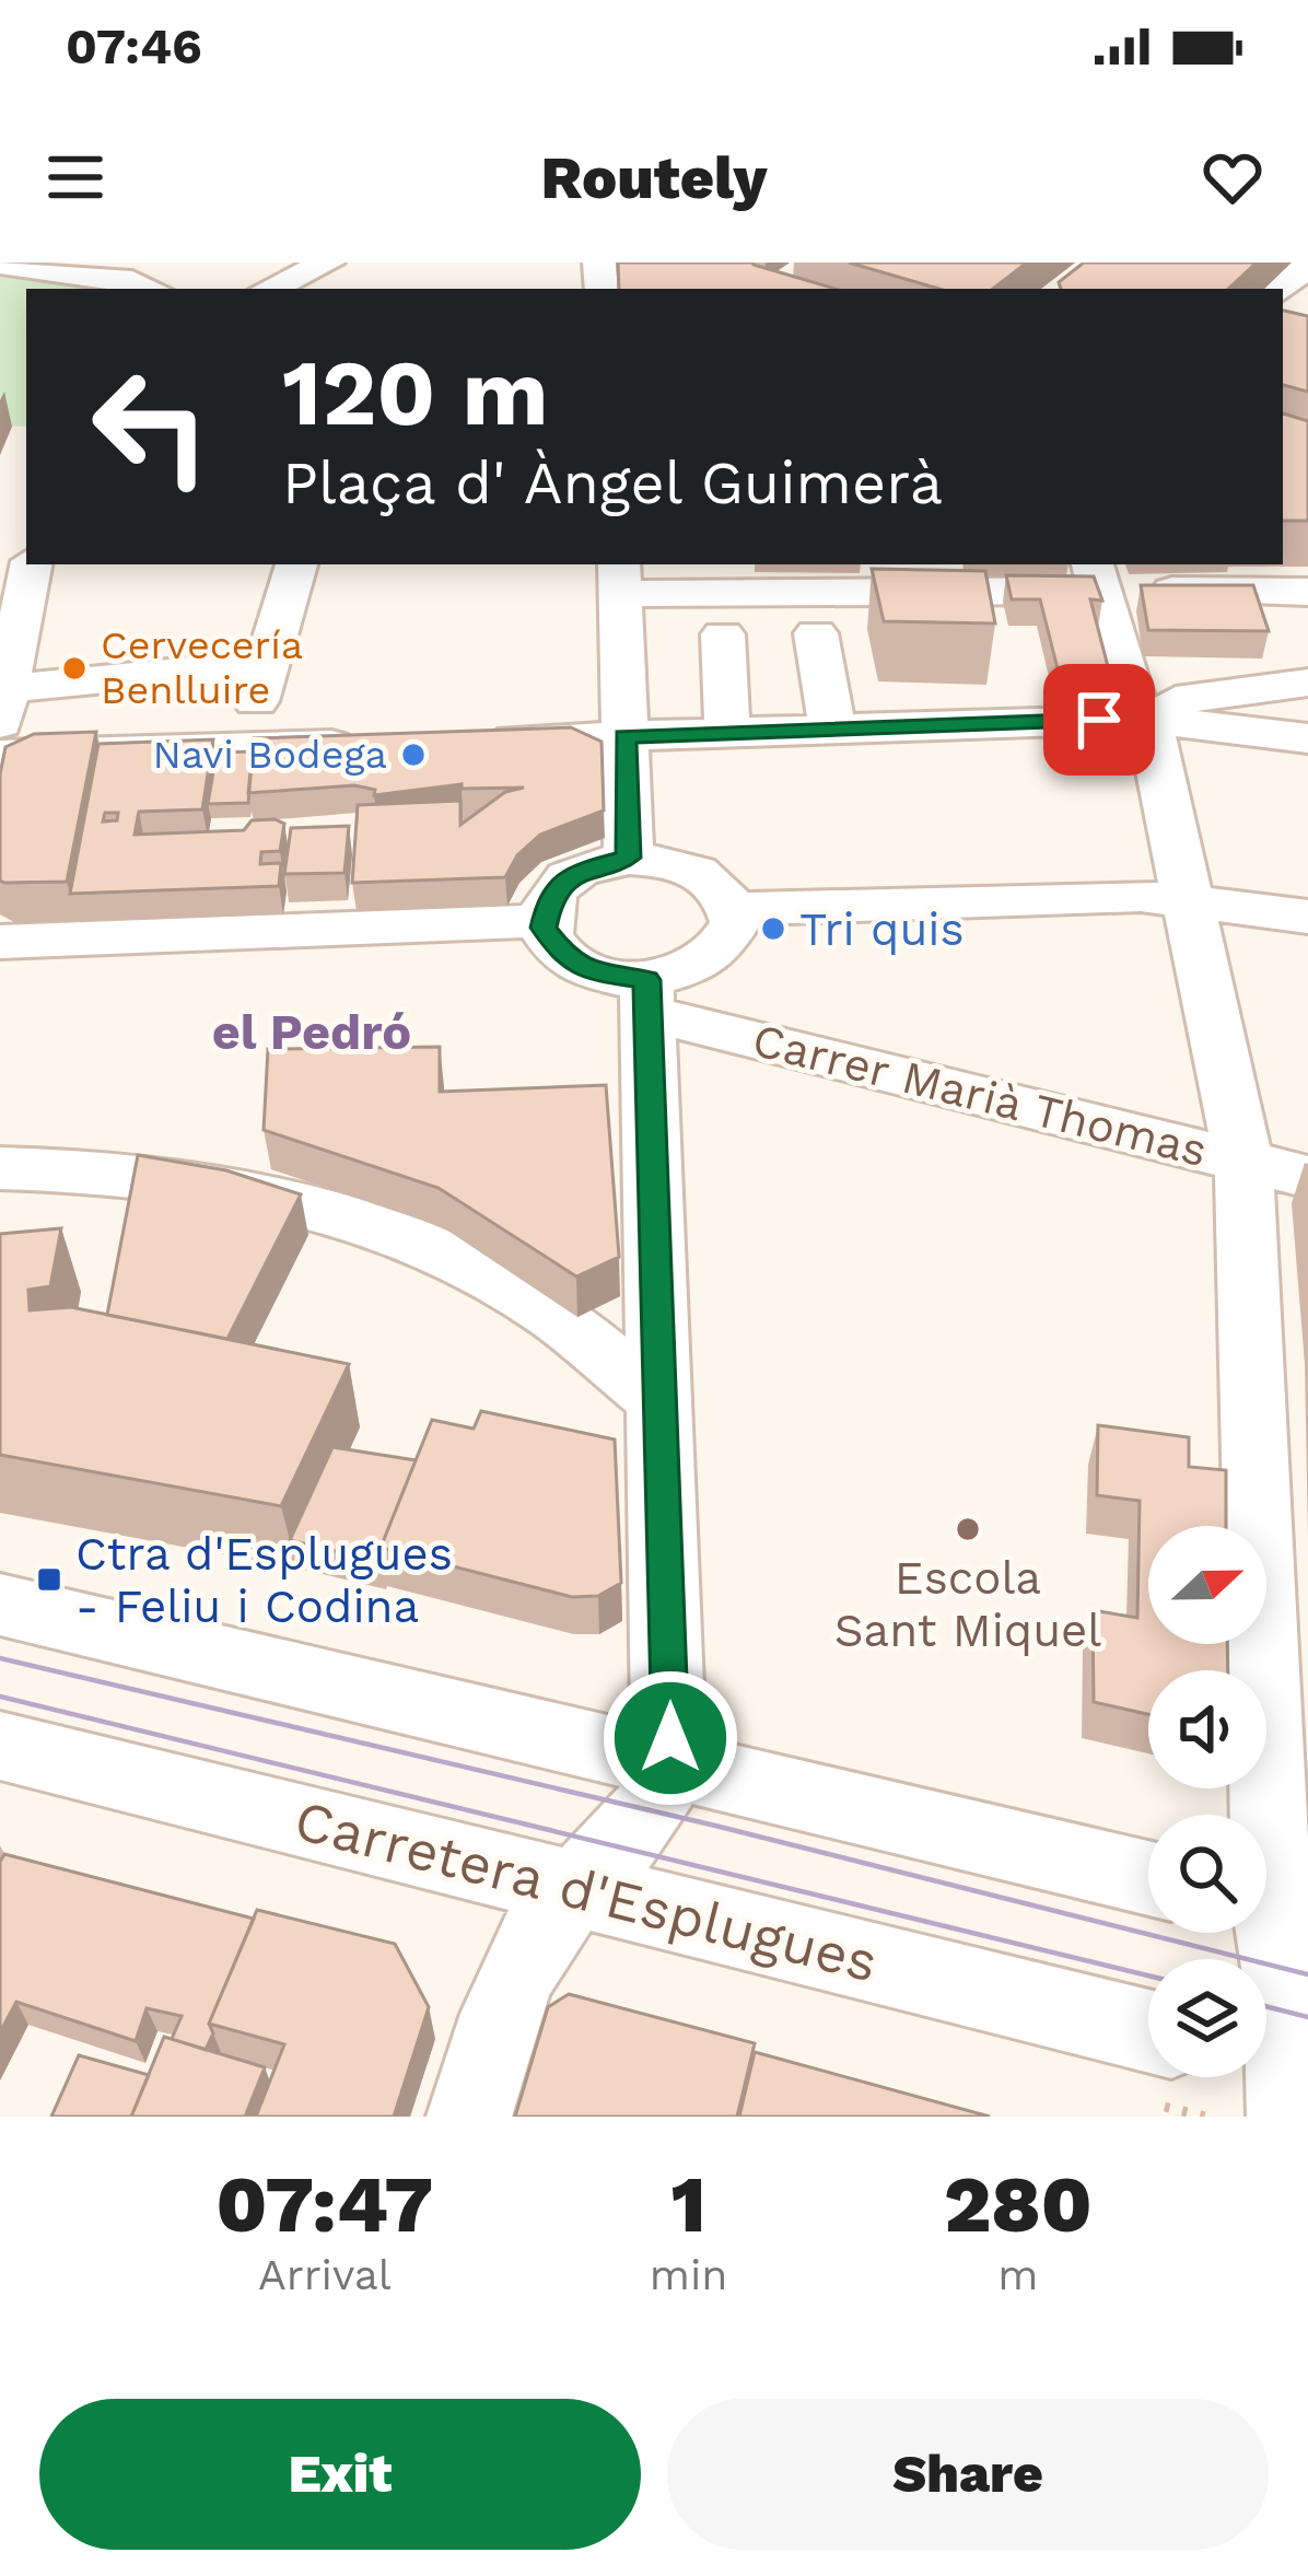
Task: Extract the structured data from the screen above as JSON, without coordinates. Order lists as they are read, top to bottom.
{
  "streets": {
    "street": ["Carrer Marià Thomas", "Carretera d'Esplugues"]
  },
  "districts": ["el Pedró"],
  "places": {
    "other": [
      "Cervecería Benlluire",
      "Navi Bodega",
      "Tri quis",
      "Escola Sant Miquel"
    ],
    "transit": ["Ctra d'Esplugues - Feliu i Codina"]
  },
  "north": "right",
  "page": {
    "status": "07:46",
    "header": "Routely",
    "turn": ["120 m", "Plaça d' Àngel Guimerà"],
    "eta": [
      "07:47",
      "Arrival",
      "1",
      "min",
      "280",
      "m"
    ],
    "buttons": ["Exit", "Share"]
  }
}
